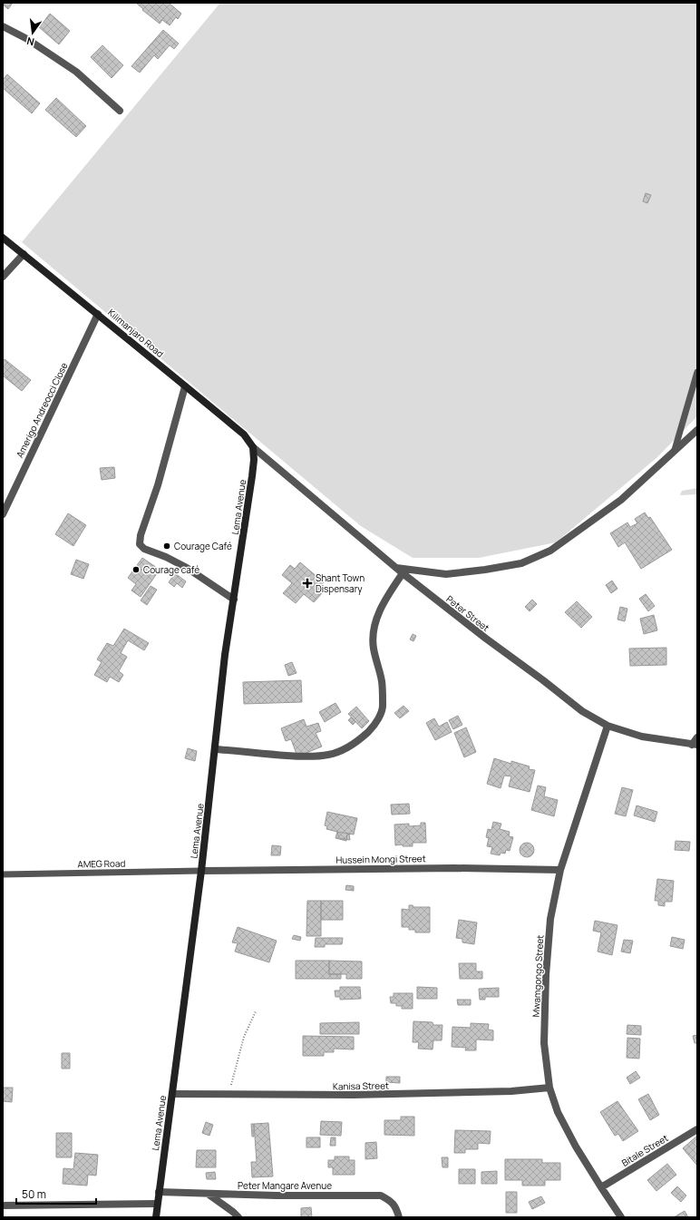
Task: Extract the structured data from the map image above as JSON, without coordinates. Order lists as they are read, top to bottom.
{
  "streets": {
    "main road": ["Kilimanjaro Road", "Lema Avenue"],
    "street": [
      "Amerigo Andreocci Close",
      "Peter Street",
      "Hussein Mongi Street",
      "Mwamgongo Street",
      "Kanisa Street",
      "Bitale Street",
      "Peter Mangare Avenue"
    ],
    "lane": ["AMEG Road"]
  },
  "crossings": [
    ["Kilimanjaro Road", "Amerigo Andreocci Close"],
    ["Kilimanjaro Road", "Lema Avenue"],
    ["Kilimanjaro Road", "Peter Street"],
    ["Lema Avenue", "Peter Street"],
    ["Lema Avenue", "Hussein Mongi Street"],
    ["Lema Avenue", "AMEG Road"],
    ["Lema Avenue", "Kanisa Street"],
    ["Lema Avenue", "Peter Mangare Avenue"],
    ["Peter Street", "Mwamgongo Street"],
    ["Hussein Mongi Street", "AMEG Road"],
    ["Hussein Mongi Street", "Mwamgongo Street"],
    ["Mwamgongo Street", "Kanisa Street"],
    ["Mwamgongo Street", "Bitale Street"]
  ],
  "places": {
    "other": ["Courage Café", "Courage café"],
    "health": ["Shant Town Dispensary"]
  },
  "scale_bar": "50 m",
  "north": "bottom"
}
